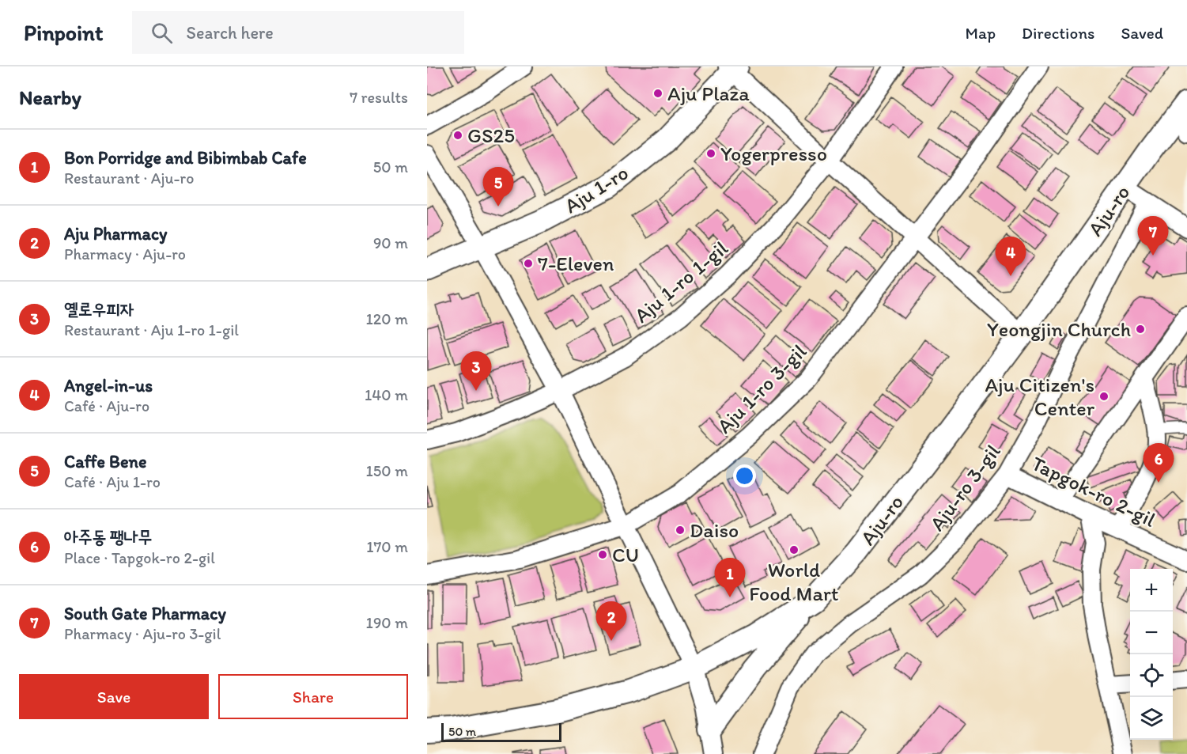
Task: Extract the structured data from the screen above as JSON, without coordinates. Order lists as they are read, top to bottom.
{
  "streets": {
    "street": [
      "Aju 1-ro",
      "Aju-ro",
      "Aju 1-ro 1-gil",
      "Aju 1-ro 3-gil",
      "Aju-ro 3-gil",
      "Tapgok-ro 2-gil"
    ]
  },
  "crossings": [
    ["Aju-ro 3-gil", "Tapgok-ro 2-gil"]
  ],
  "places": [
    "Aju Plaza",
    "GS25",
    "Yogerpresso",
    "7-Eleven",
    "Yeongjin Church",
    "Aju Citizen's Center",
    "Daiso",
    "World Food Mart",
    "CU"
  ],
  "scale_bar": "50 m",
  "page": {
    "header": "Pinpoint",
    "search": "Search here",
    "nav": ["Map", "Directions", "Saved"],
    "heading": ["Nearby", "7 results"],
    "list": [
      {
        "mark": "1",
        "name": "Bon Porridge and Bibimbab Cafe",
        "note": "Restaurant · Aju-ro",
        "value": "50 m"
      },
      {
        "mark": "2",
        "name": "Aju Pharmacy",
        "note": "Pharmacy · Aju-ro",
        "value": "90 m"
      },
      {
        "mark": "3",
        "name": "옐로우피자",
        "note": "Restaurant · Aju 1-ro 1-gil",
        "value": "120 m"
      },
      {
        "mark": "4",
        "name": "Angel-in-us",
        "note": "Café · Aju-ro",
        "value": "140 m"
      },
      {
        "mark": "5",
        "name": "Caffe Bene",
        "note": "Café · Aju 1-ro",
        "value": "150 m"
      },
      {
        "mark": "6",
        "name": "아주동 팽나무",
        "note": "Place · Tapgok-ro 2-gil",
        "value": "170 m"
      },
      {
        "mark": "7",
        "name": "South Gate Pharmacy",
        "note": "Pharmacy · Aju-ro 3-gil",
        "value": "190 m"
      }
    ],
    "pins": [
      "5",
      "7",
      "4",
      "3",
      "6",
      "1",
      "2"
    ],
    "map_buttons": ["+", "−"],
    "buttons": ["Save", "Share"],
    "scale": "50 m"
  }
}
